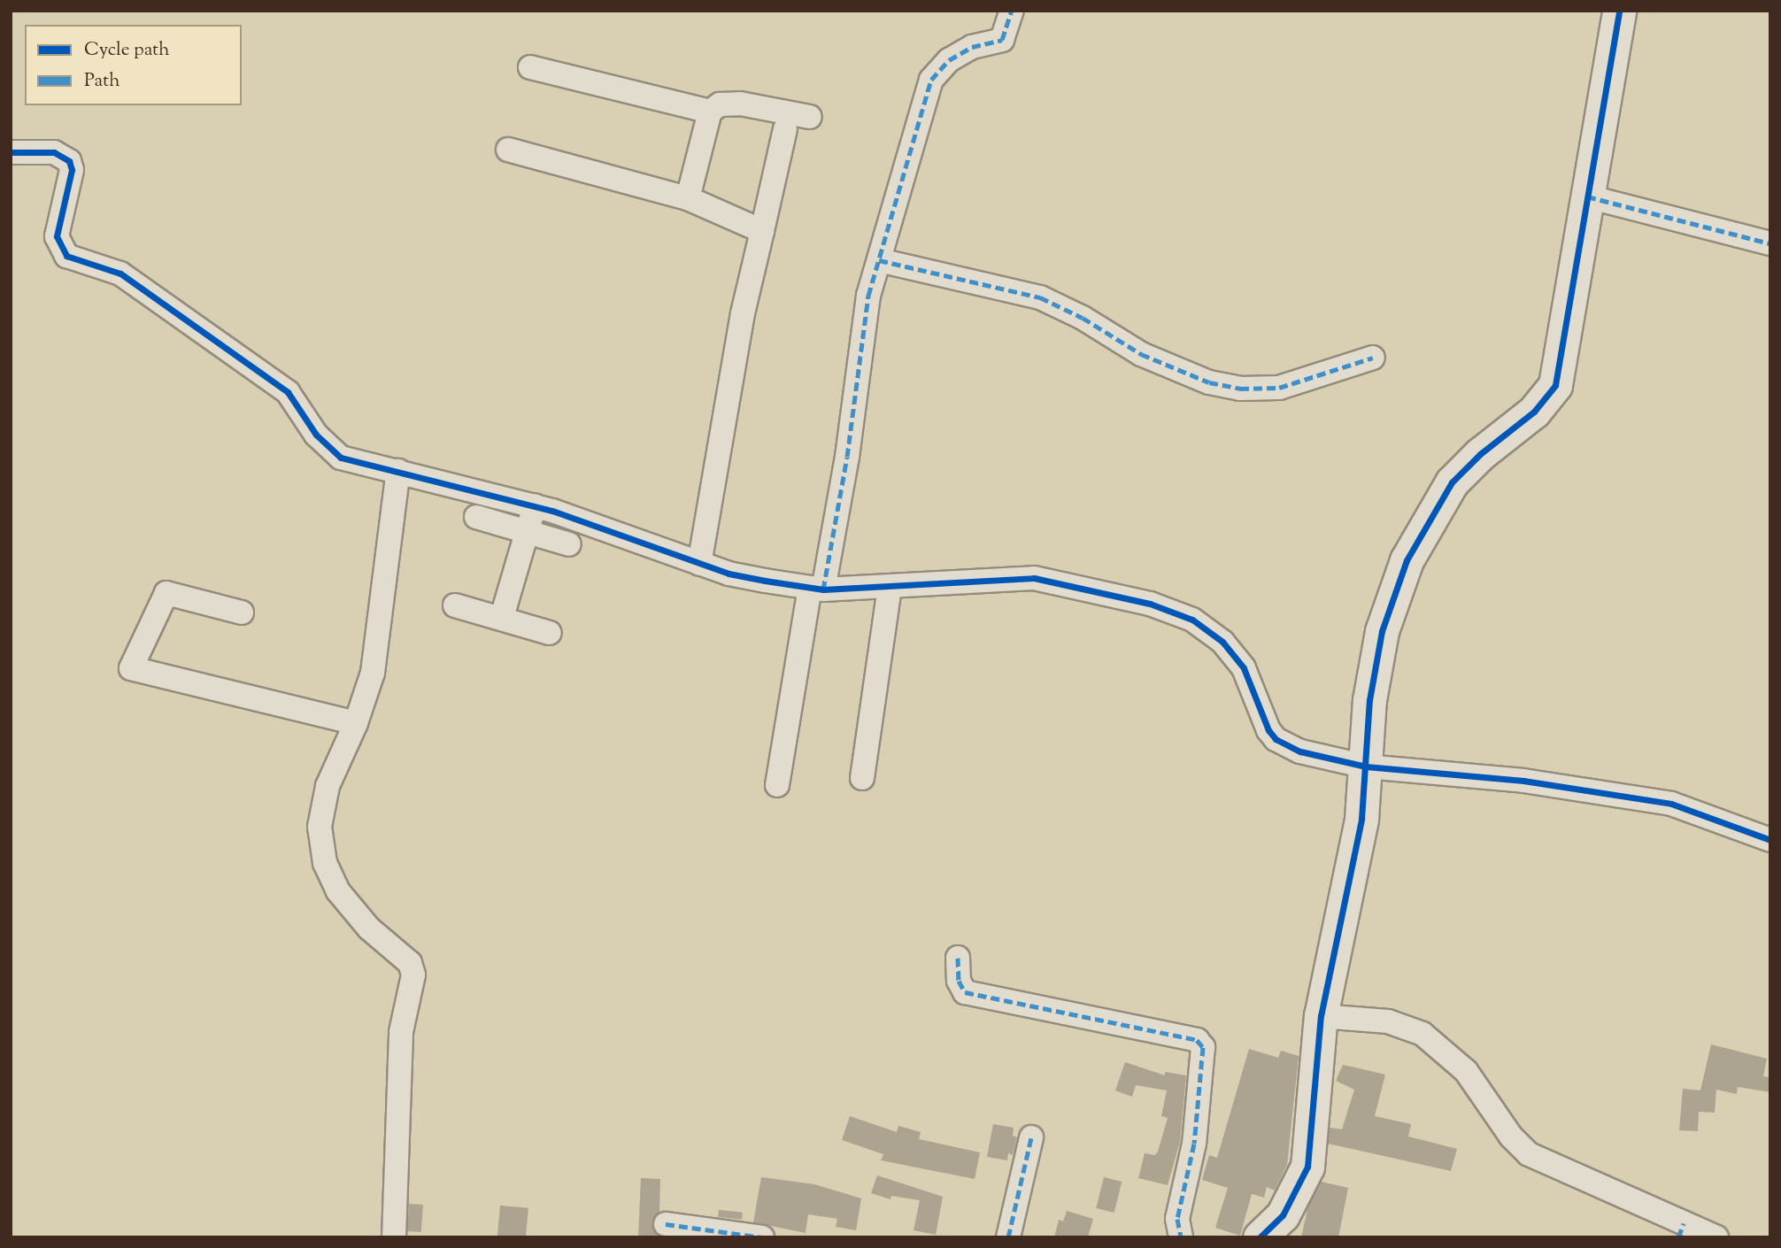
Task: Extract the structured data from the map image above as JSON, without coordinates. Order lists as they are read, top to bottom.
{
  "legend": ["Cycle path", "Path"]
}
